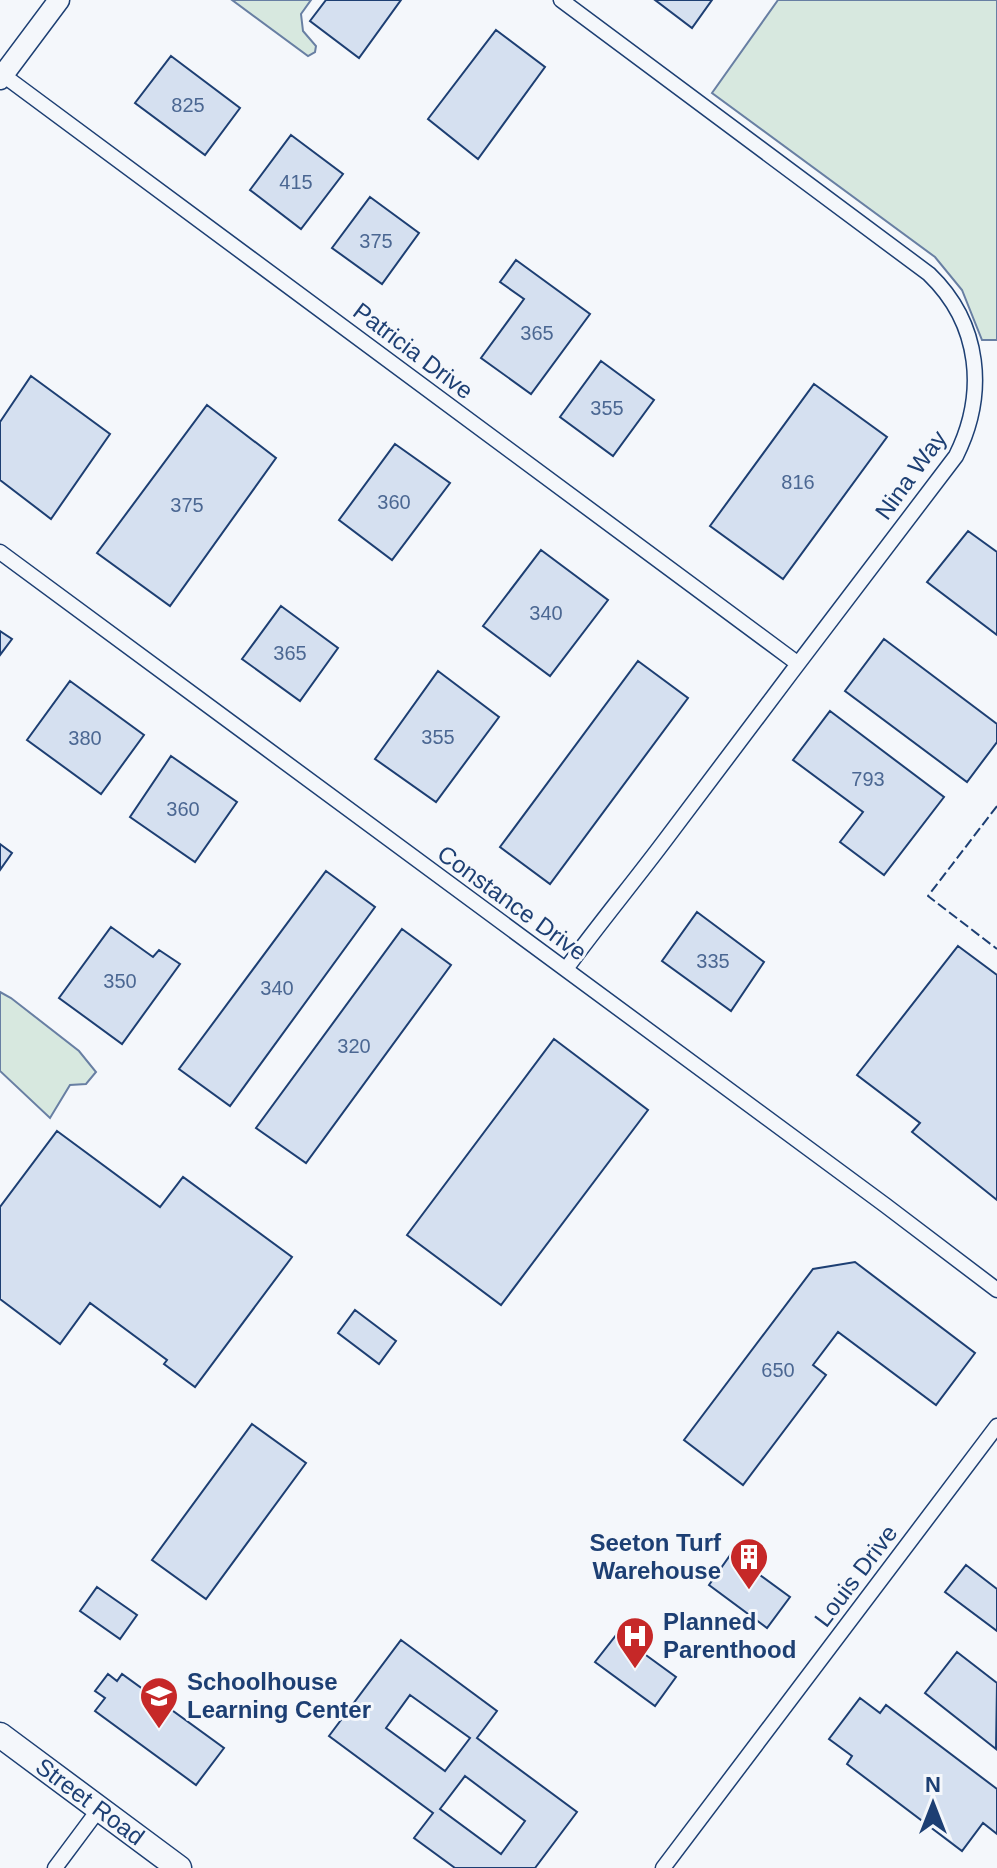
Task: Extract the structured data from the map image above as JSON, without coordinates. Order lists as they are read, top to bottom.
{
  "streets": {
    "main road": ["Street Road"],
    "street": [
      "Patricia Drive",
      "Nina Way",
      "Constance Drive",
      "Louis Drive"
    ]
  },
  "crossings": [
    ["Patricia Drive", "Nina Way"],
    ["Nina Way", "Constance Drive"]
  ],
  "places": {
    "building": ["Seeton Turf Warehouse"],
    "hospital": ["Planned Parenthood"],
    "school or university": ["Schoolhouse Learning Center"]
  },
  "house_numbers": [
    "825",
    "415",
    "375",
    "365",
    "355",
    "816",
    "360",
    "375",
    "340",
    "365",
    "355",
    "380",
    "793",
    "360",
    "335",
    "350",
    "340",
    "320",
    "650"
  ],
  "north": "top"
}
